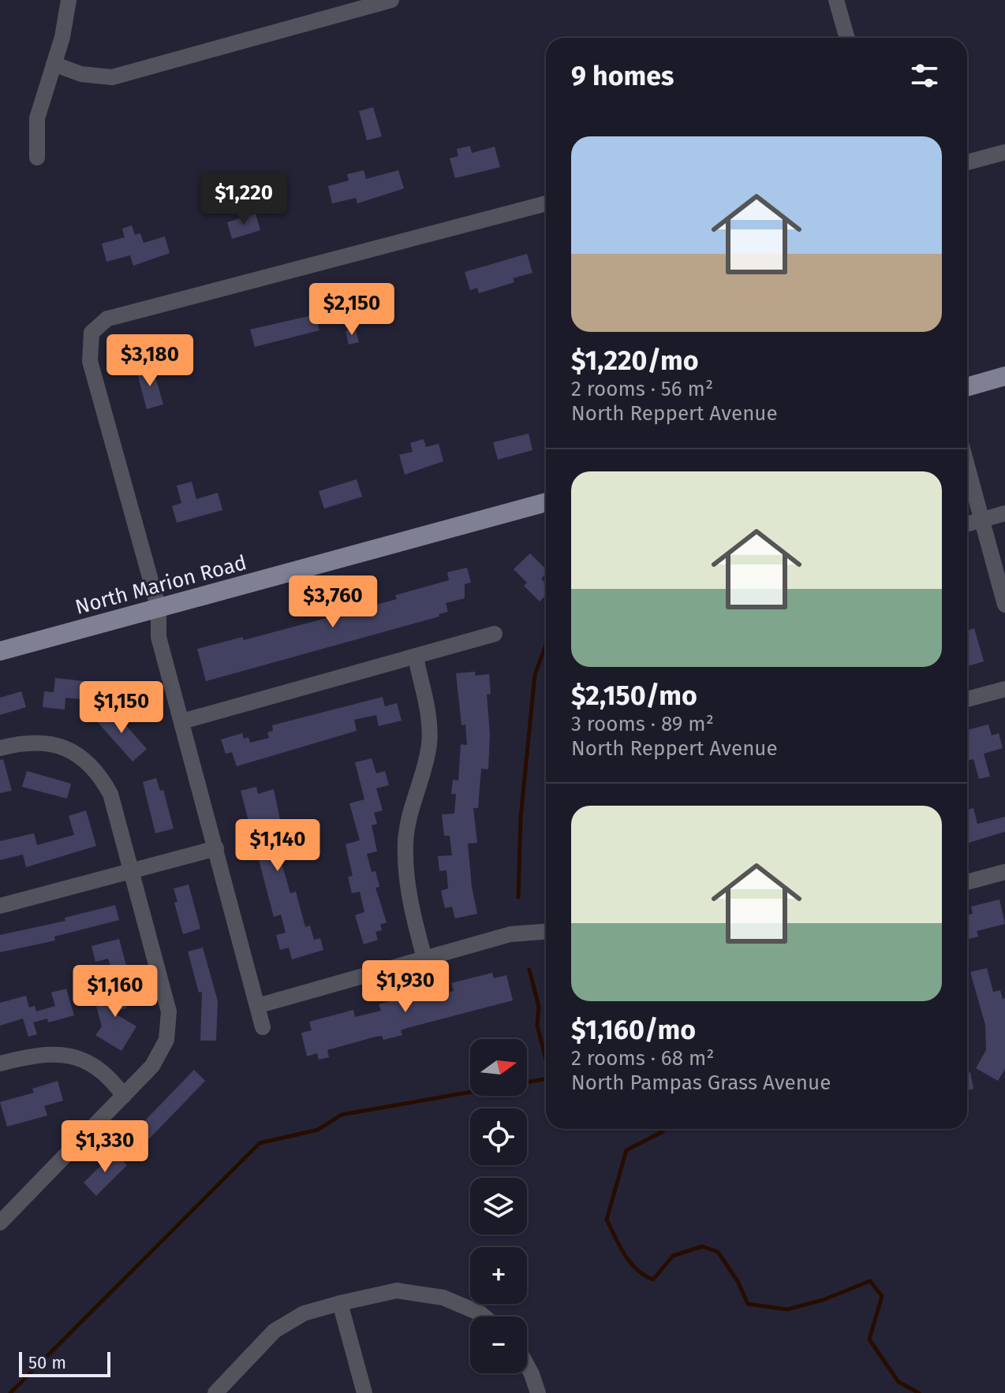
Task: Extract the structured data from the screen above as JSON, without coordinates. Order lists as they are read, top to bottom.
{
  "streets": {
    "main road": ["North Marion Road"]
  },
  "scale_bar": "50 m",
  "north": "right",
  "page": {
    "heading": "9 homes",
    "list": [
      {
        "name": "$1,220/mo",
        "note": "2 rooms · 56 m² · North Reppert Avenue"
      },
      {
        "name": "$2,150/mo",
        "note": "3 rooms · 89 m² · North Reppert Avenue"
      },
      {
        "name": "$1,160/mo",
        "note": "2 rooms · 68 m² · North Pampas Grass Avenue"
      }
    ],
    "price": [
      "$1,220",
      "$2,150",
      "$3,180",
      "$3,760",
      "$1,150",
      "$1,140",
      "$1,930",
      "$1,160",
      "$1,330"
    ],
    "map_buttons": ["+", "−"],
    "scale": "50 m"
  }
}
